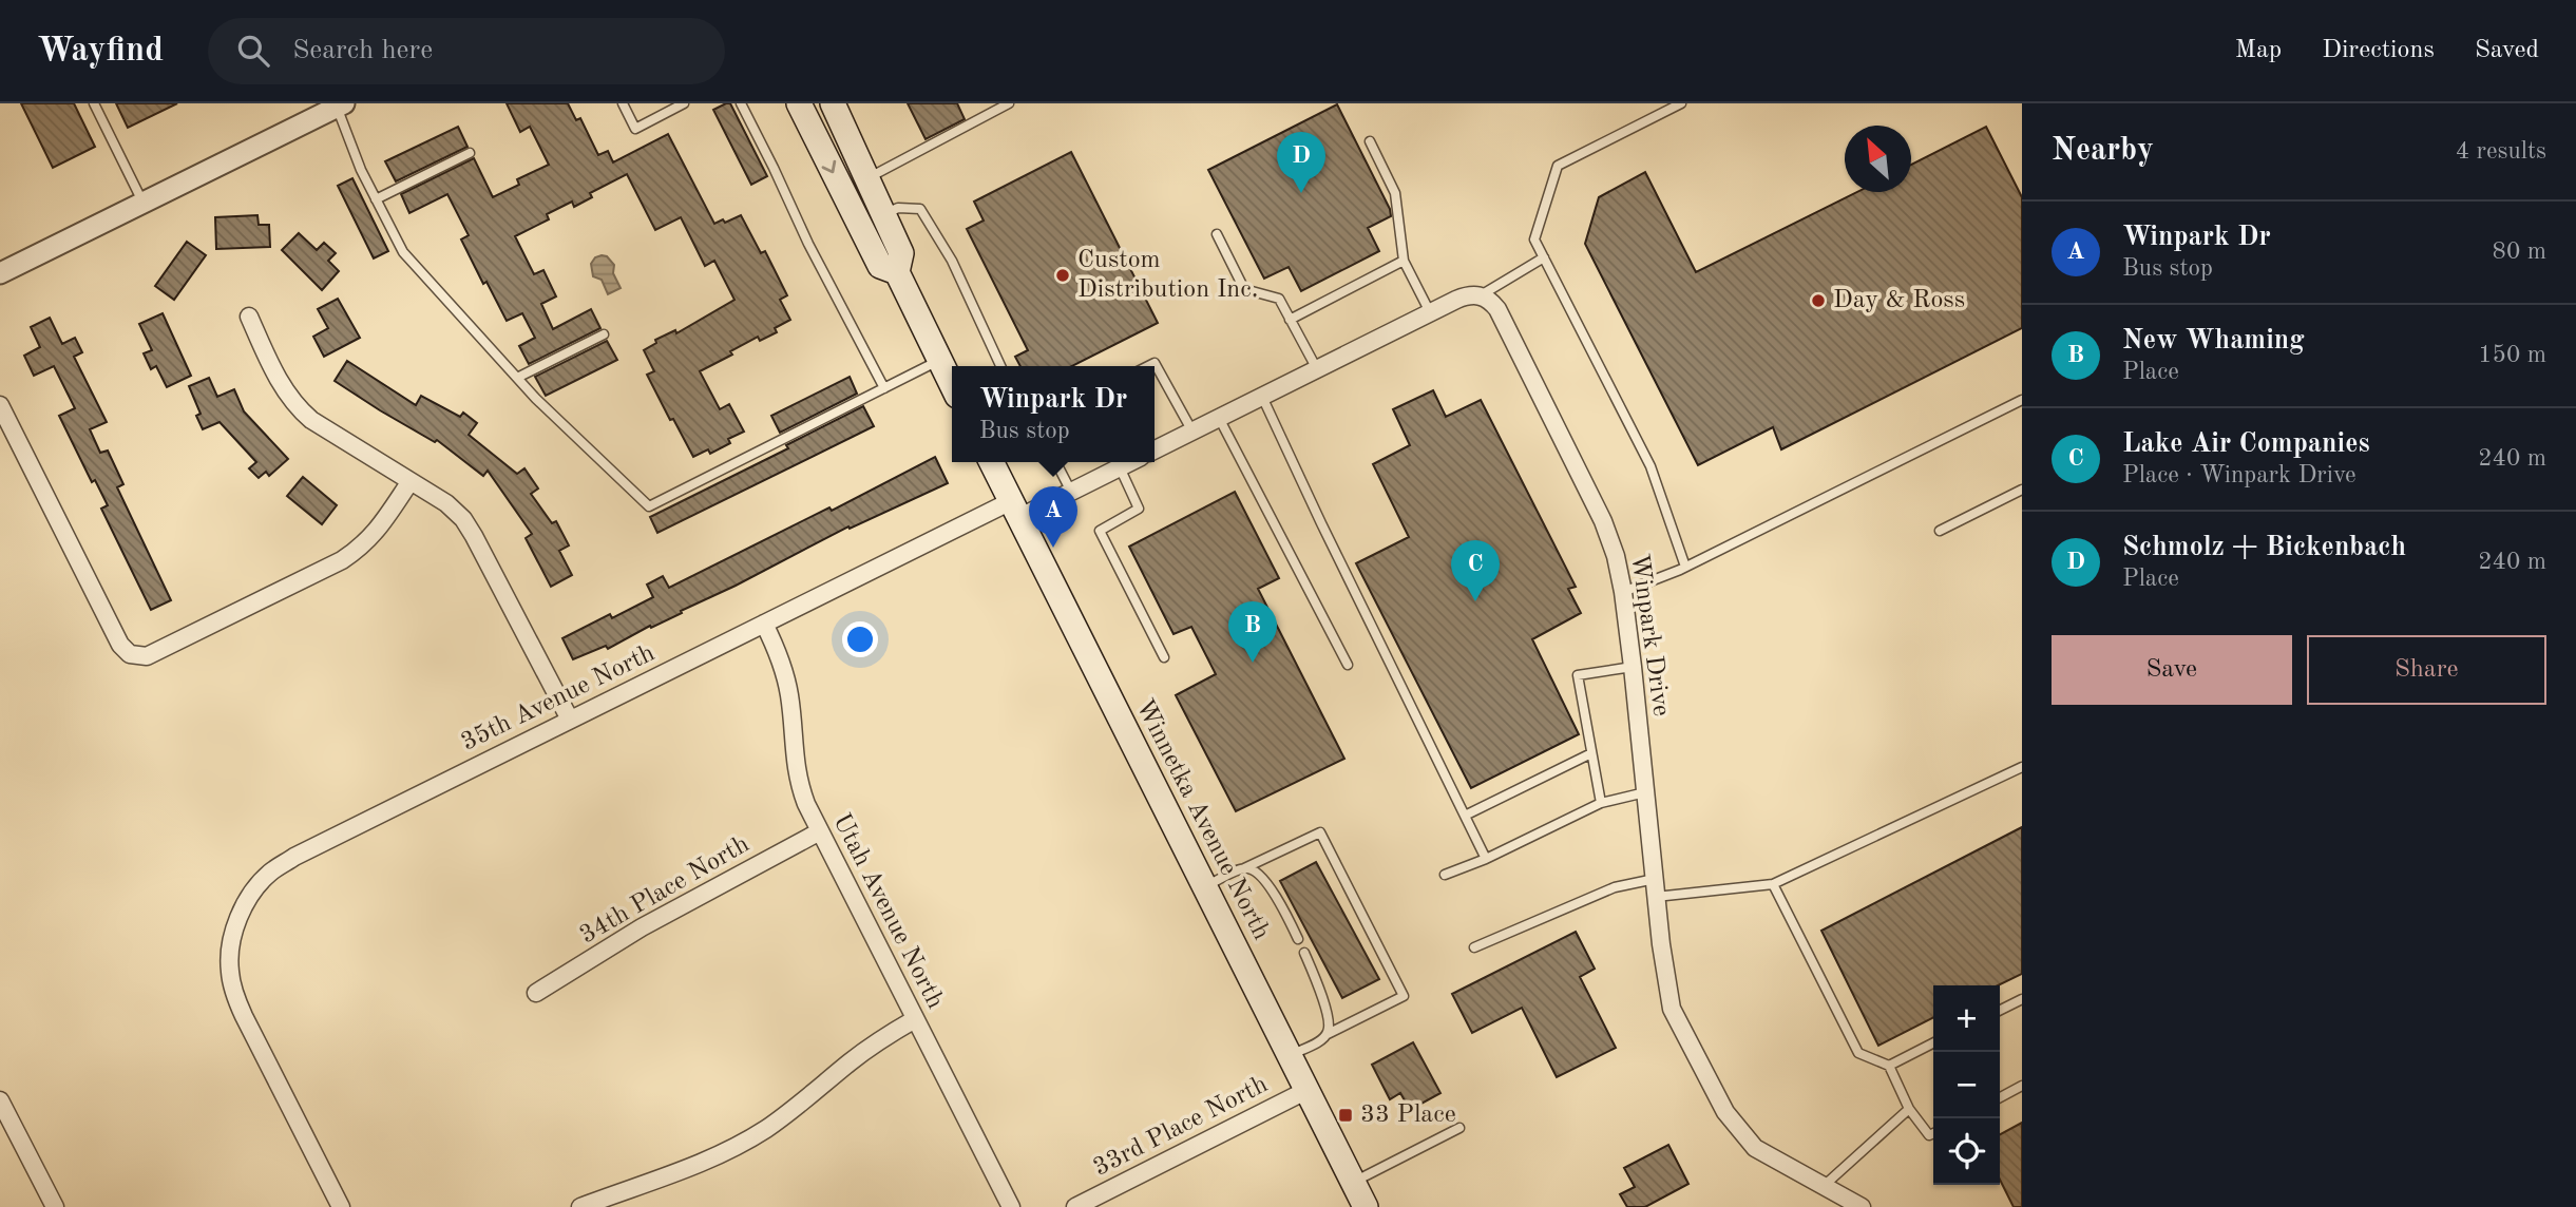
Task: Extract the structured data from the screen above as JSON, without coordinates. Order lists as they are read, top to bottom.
{
  "streets": {
    "main road": ["Winnetka Avenue North"],
    "street": [
      "Winpark Drive",
      "35th Avenue North",
      "34th Place North",
      "Utah Avenue North",
      "33rd Place North"
    ]
  },
  "crossings": [
    ["35th Avenue North", "Winnetka Avenue North"],
    ["35th Avenue North", "Utah Avenue North"],
    ["Winnetka Avenue North", "33rd Place North"],
    ["34th Place North", "Utah Avenue North"]
  ],
  "places": {
    "other": ["Custom Distribution Inc.", "Day & Ross"],
    "transit": ["33 Place"]
  },
  "north": "top left",
  "page": {
    "header": "Wayfind",
    "search": "Search here",
    "nav": ["Map", "Directions", "Saved"],
    "heading": ["Nearby", "4 results"],
    "pins": [
      "D",
      "A",
      "C",
      "B"
    ],
    "list": [
      {
        "mark": "A",
        "name": "Winpark Dr",
        "note": "Bus stop",
        "value": "80 m"
      },
      {
        "mark": "B",
        "name": "New Whaming",
        "note": "Place",
        "value": "150 m"
      },
      {
        "mark": "C",
        "name": "Lake Air Companies",
        "note": "Place · Winpark Drive",
        "value": "240 m"
      },
      {
        "mark": "D",
        "name": "Schmolz + Bickenbach",
        "note": "Place",
        "value": "240 m"
      }
    ],
    "popup": ["Winpark Dr", "Bus stop"],
    "buttons": ["Save", "Share"],
    "map_buttons": ["+", "−"]
  }
}
